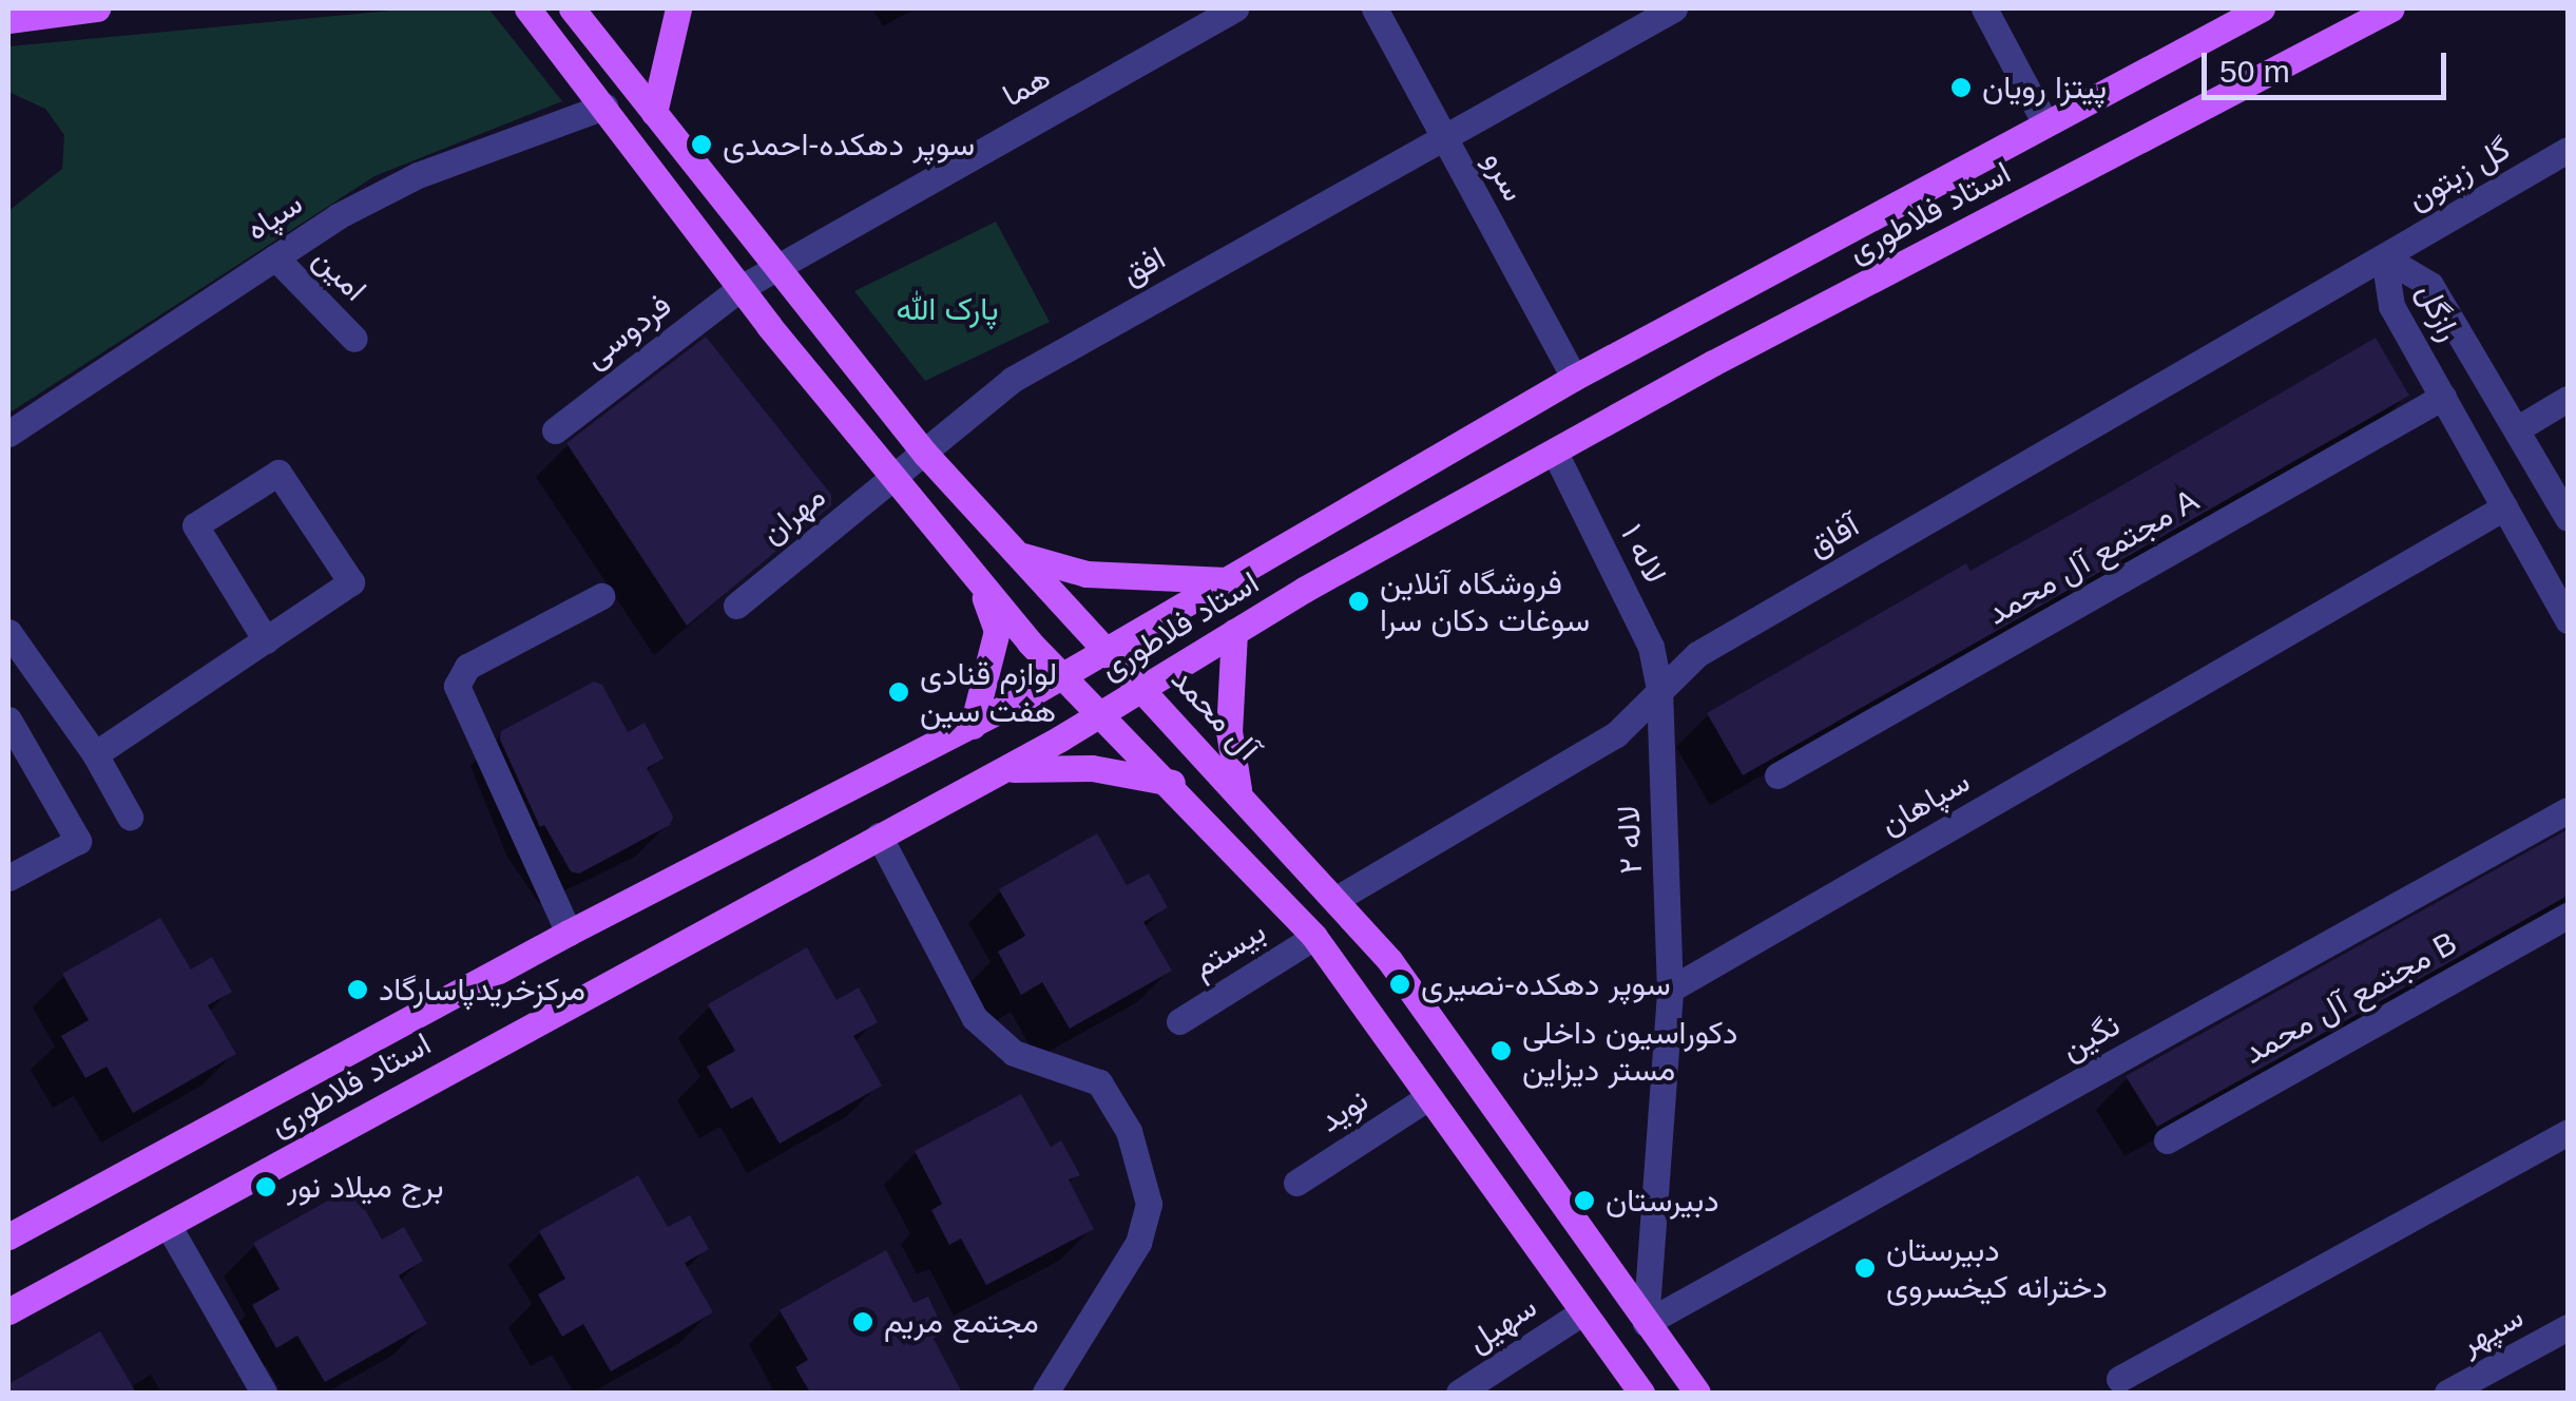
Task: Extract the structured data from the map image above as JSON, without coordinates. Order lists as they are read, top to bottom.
{
  "streets": {
    "main road": ["استاد فلاطوری", "آل محمد"],
    "street": [
      "هما",
      "گل زیتون",
      "سرو",
      "سپاه",
      "افق",
      "امین",
      "رازگل",
      "فردوسی",
      "مهران",
      "آفاق",
      "لاله ۱",
      "مجتمع آل محمد A",
      "سپاهان",
      "لاله ۲",
      "بیستم",
      "مجتمع آل محمد B",
      "نگین",
      "نوید",
      "سهیل",
      "سپهر"
    ]
  },
  "crossings": [
    ["هما", "فردوسی"],
    ["هما", "آل محمد"],
    ["گل زیتون", "رازگل"],
    ["گل زیتون", "آفاق"],
    ["سرو", "استاد فلاطوری"],
    ["سرو", "افق"],
    ["استاد فلاطوری", "لاله ۱"],
    ["استاد فلاطوری", "آل محمد"],
    ["سپاه", "امین"],
    ["افق", "مهران"],
    ["افق", "آل محمد"],
    ["رازگل", "آفاق"],
    ["رازگل", "مجتمع آل محمد A"],
    ["رازگل", "سپاهان"],
    ["آفاق", "لاله ۱"],
    ["آفاق", "آل محمد"],
    ["آفاق", "لاله ۲"],
    ["لاله ۱", "لاله ۲"],
    ["آل محمد", "نگین"],
    ["سپاهان", "لاله ۲"]
  ],
  "parks": ["پارک الله"],
  "places": [
    "پیتزا رویان",
    "سوپر دهکده-احمدی",
    "فروشگاه آنلاین سوغات دکان سرا",
    "لوازم قنادی هفت سین",
    "سوپر دهکده-نصیری",
    "مرکزخریدپاسارگاد",
    "دکوراسیون داخلی مستر دیزاین",
    "برج میلاد نور",
    "دبیرستان",
    "دبیرستان دخترانه کیخسروی",
    "مجتمع مریم"
  ],
  "scale_bar": "50 m"
}
